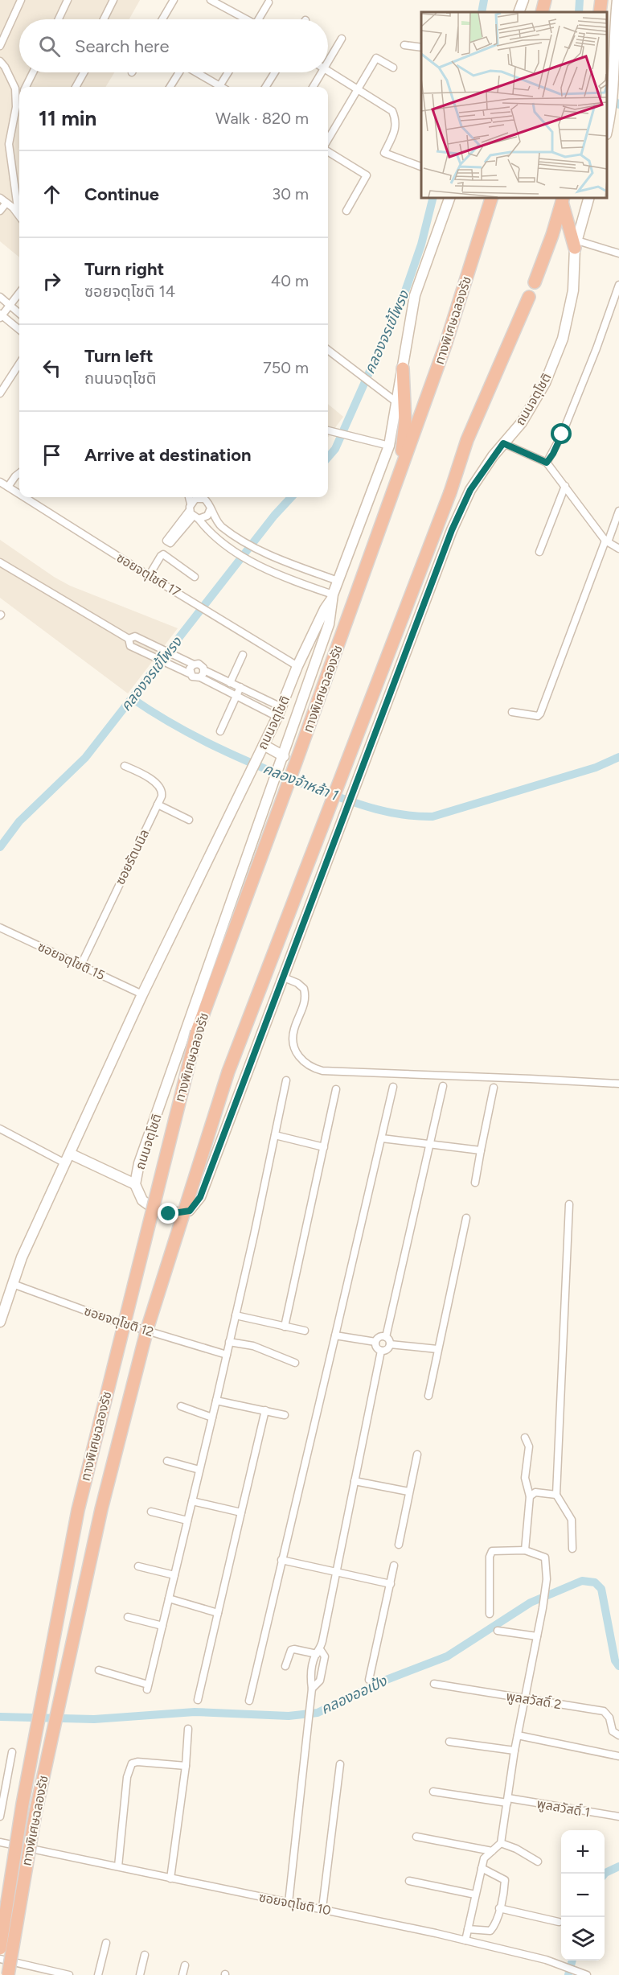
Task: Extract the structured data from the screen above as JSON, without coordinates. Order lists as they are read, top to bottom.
{
  "streets": {
    "highway": ["ทางพิเศษฉลองรัช"],
    "street": [
      "ถนนจตุโชติ",
      "ซอยจตุโชติ 17",
      "ซอยรัตนนิล",
      "ซอยจตุโชติ 15",
      "ซอยจตุโชติ 12",
      "พูลสวัสดิ์ 2",
      "พูลสวัสดิ์ 1",
      "ซอยจตุโชติ 10"
    ]
  },
  "crossings": [
    ["ถนนจตุโชติ", "ซอยจตุโชติ 17"],
    ["ถนนจตุโชติ", "ซอยจตุโชติ 15"],
    ["ถนนจตุโชติ", "ซอยจตุโชติ 12"],
    ["ซอยรัตนนิล", "ซอยจตุโชติ 15"]
  ],
  "water": ["คลองจรเข้โพรง", "คลองจ้าหล้า 1", "คลองออเป้ง"],
  "page": {
    "search": "Search here",
    "heading": ["11 min", "Walk · 820 m"],
    "list": [
      ["Continue", "30 m"],
      ["Turn right", "ซอยจตุโชติ 14", "40 m"],
      ["Turn left", "ถนนจตุโชติ", "750 m"],
      "Arrive at destination"
    ],
    "map_buttons": ["+", "−"]
  }
}
